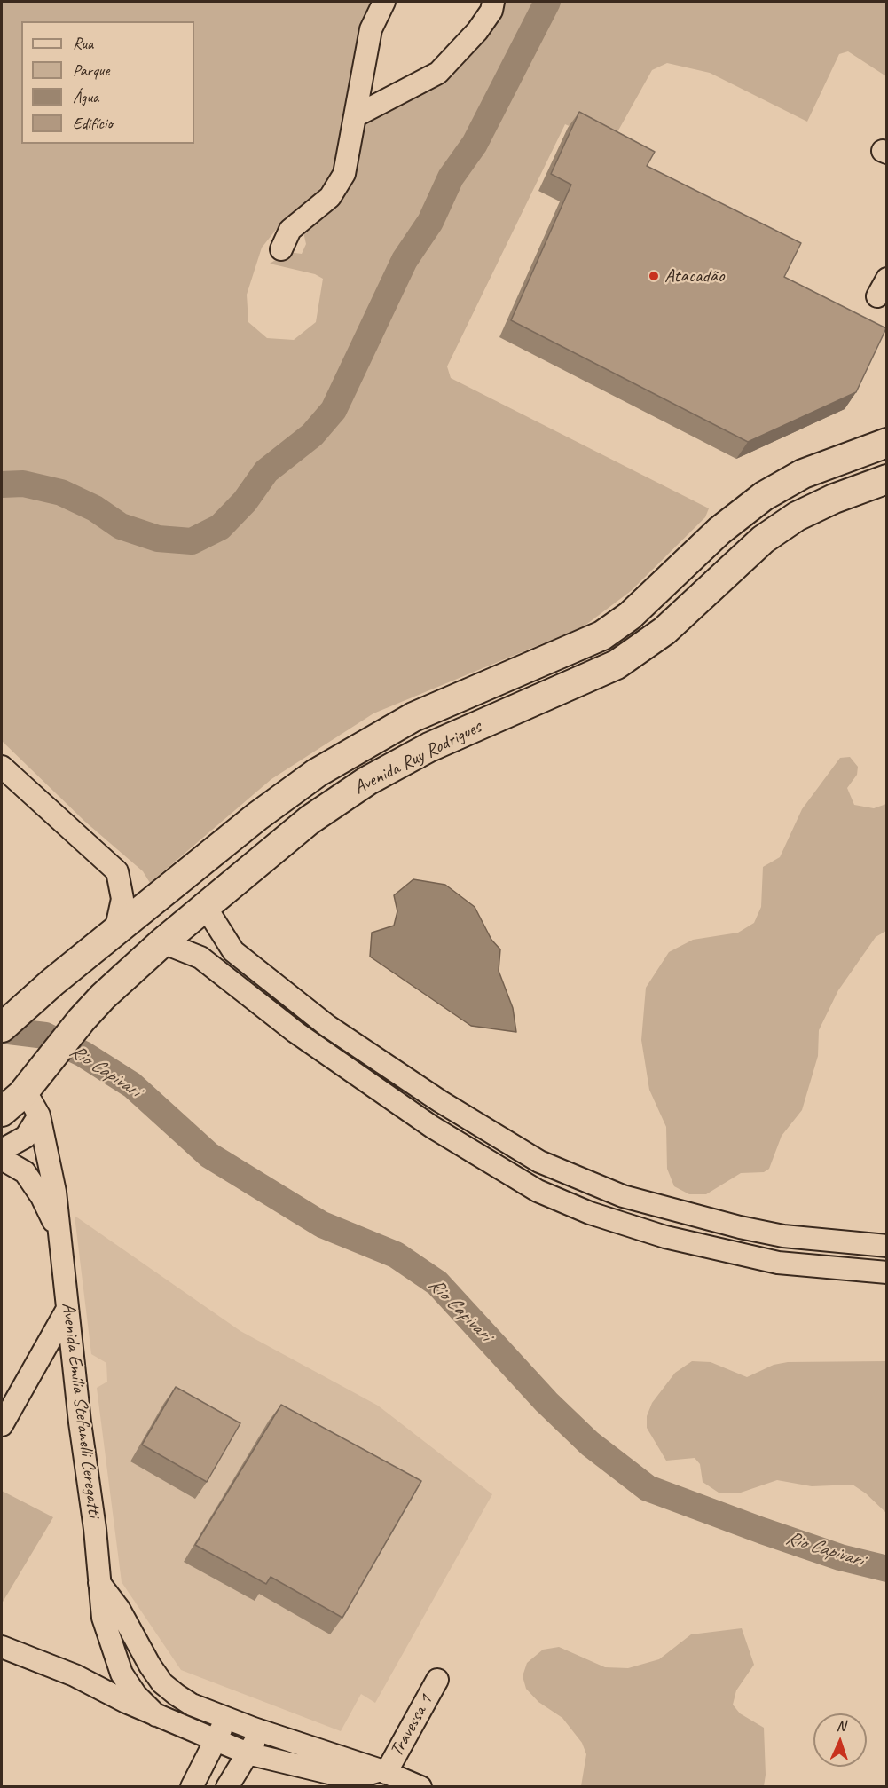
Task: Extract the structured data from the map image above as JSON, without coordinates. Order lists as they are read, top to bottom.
{
  "streets": {
    "main road": ["Avenida Ruy Rodrigues"],
    "street": ["Avenida Emília Stefanelli Ceregatti", "Travessa 1"]
  },
  "crossings": [
    ["Avenida Ruy Rodrigues", "Avenida Emília Stefanelli Ceregatti"],
    ["Avenida Emília Stefanelli Ceregatti", "Travessa 1"]
  ],
  "water": ["Rio Capivari"],
  "places": ["Atacadão"],
  "legend": [
    "Rua",
    "Parque",
    "Água",
    "Edifício"
  ],
  "north": "top"
}
